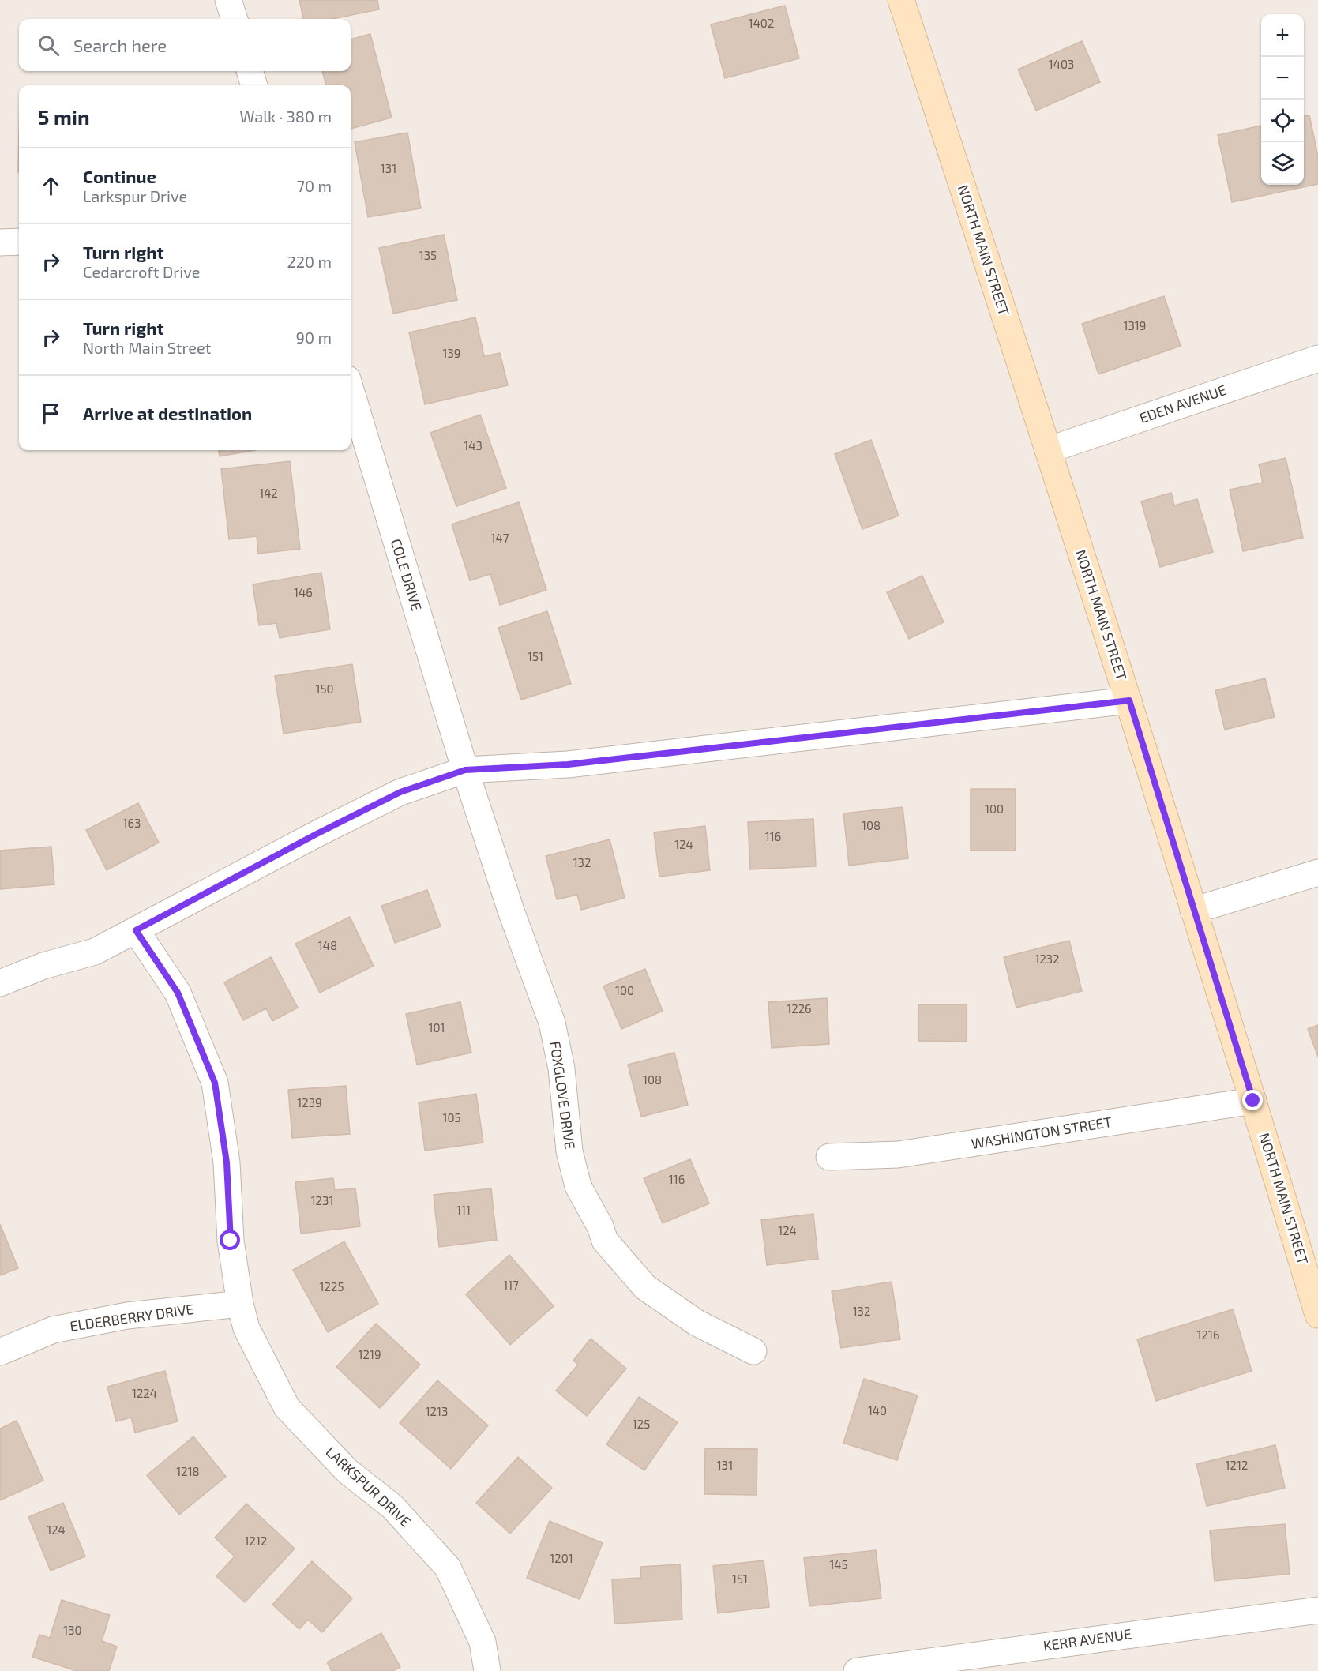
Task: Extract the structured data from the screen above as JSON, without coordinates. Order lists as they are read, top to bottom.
{
  "streets": {
    "main road": ["NORTH MAIN STREET"],
    "street": [
      "EDEN AVENUE",
      "COLE DRIVE",
      "FOXGLOVE DRIVE",
      "WASHINGTON STREET",
      "ELDERBERRY DRIVE",
      "LARKSPUR DRIVE",
      "KERR AVENUE"
    ]
  },
  "crossings": [
    ["NORTH MAIN STREET", "EDEN AVENUE"],
    ["NORTH MAIN STREET", "WASHINGTON STREET"],
    ["COLE DRIVE", "FOXGLOVE DRIVE"],
    ["ELDERBERRY DRIVE", "LARKSPUR DRIVE"]
  ],
  "house_numbers": [
    "1402",
    "1403",
    "131",
    "135",
    "1319",
    "139",
    "143",
    "142",
    "147",
    "146",
    "151",
    "150",
    "100",
    "163",
    "108",
    "116",
    "124",
    "132",
    "148",
    "1232",
    "100",
    "1226",
    "101",
    "108",
    "1239",
    "105",
    "116",
    "1231",
    "111",
    "124",
    "117",
    "1225",
    "132",
    "1216",
    "1219",
    "1224",
    "140",
    "1213",
    "125",
    "131",
    "1212",
    "1218",
    "124",
    "1212",
    "1201",
    "145",
    "151",
    "130"
  ],
  "page": {
    "map_buttons": ["+", "−"],
    "search": "Search here",
    "heading": ["5 min", "Walk · 380 m"],
    "list": [
      ["Continue", "Larkspur Drive", "70 m"],
      ["Turn right", "Cedarcroft Drive", "220 m"],
      ["Turn right", "North Main Street", "90 m"],
      "Arrive at destination"
    ]
  }
}
